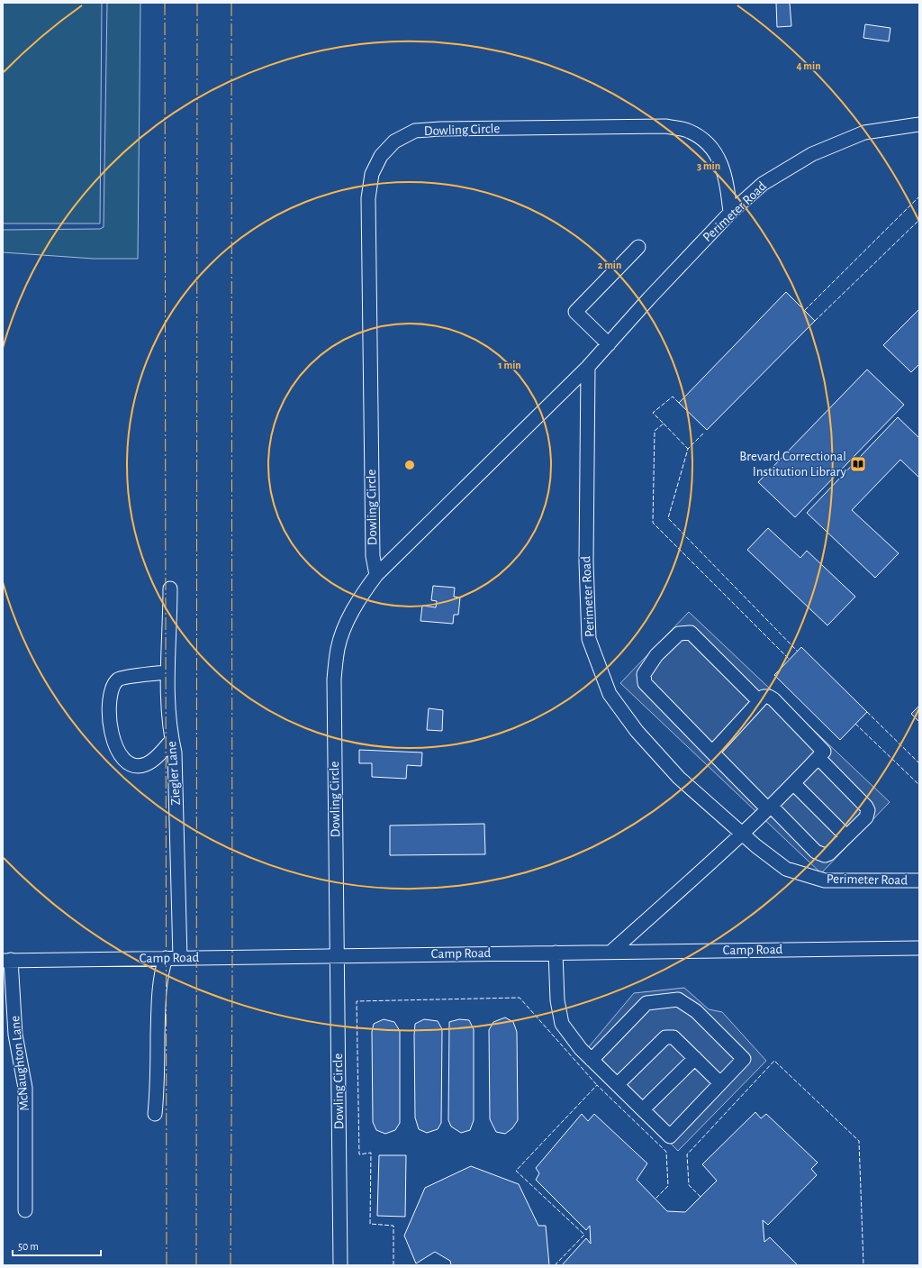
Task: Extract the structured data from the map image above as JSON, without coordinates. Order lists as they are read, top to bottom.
{
  "streets": {
    "street": [
      "Dowling Circle",
      "Perimeter Road",
      "Ziegler Lane",
      "Camp Road",
      "McNaughton Lane"
    ]
  },
  "crossings": [
    ["Dowling Circle", "Perimeter Road"],
    ["Dowling Circle", "Camp Road"],
    ["Ziegler Lane", "Camp Road"],
    ["Camp Road", "McNaughton Lane"]
  ],
  "places": {
    "library": ["Brevard Correctional Institution Library"]
  },
  "scale_bar": "50 m",
  "rings": [
    "4 min",
    "3 min",
    "2 min",
    "1 min"
  ]
}
